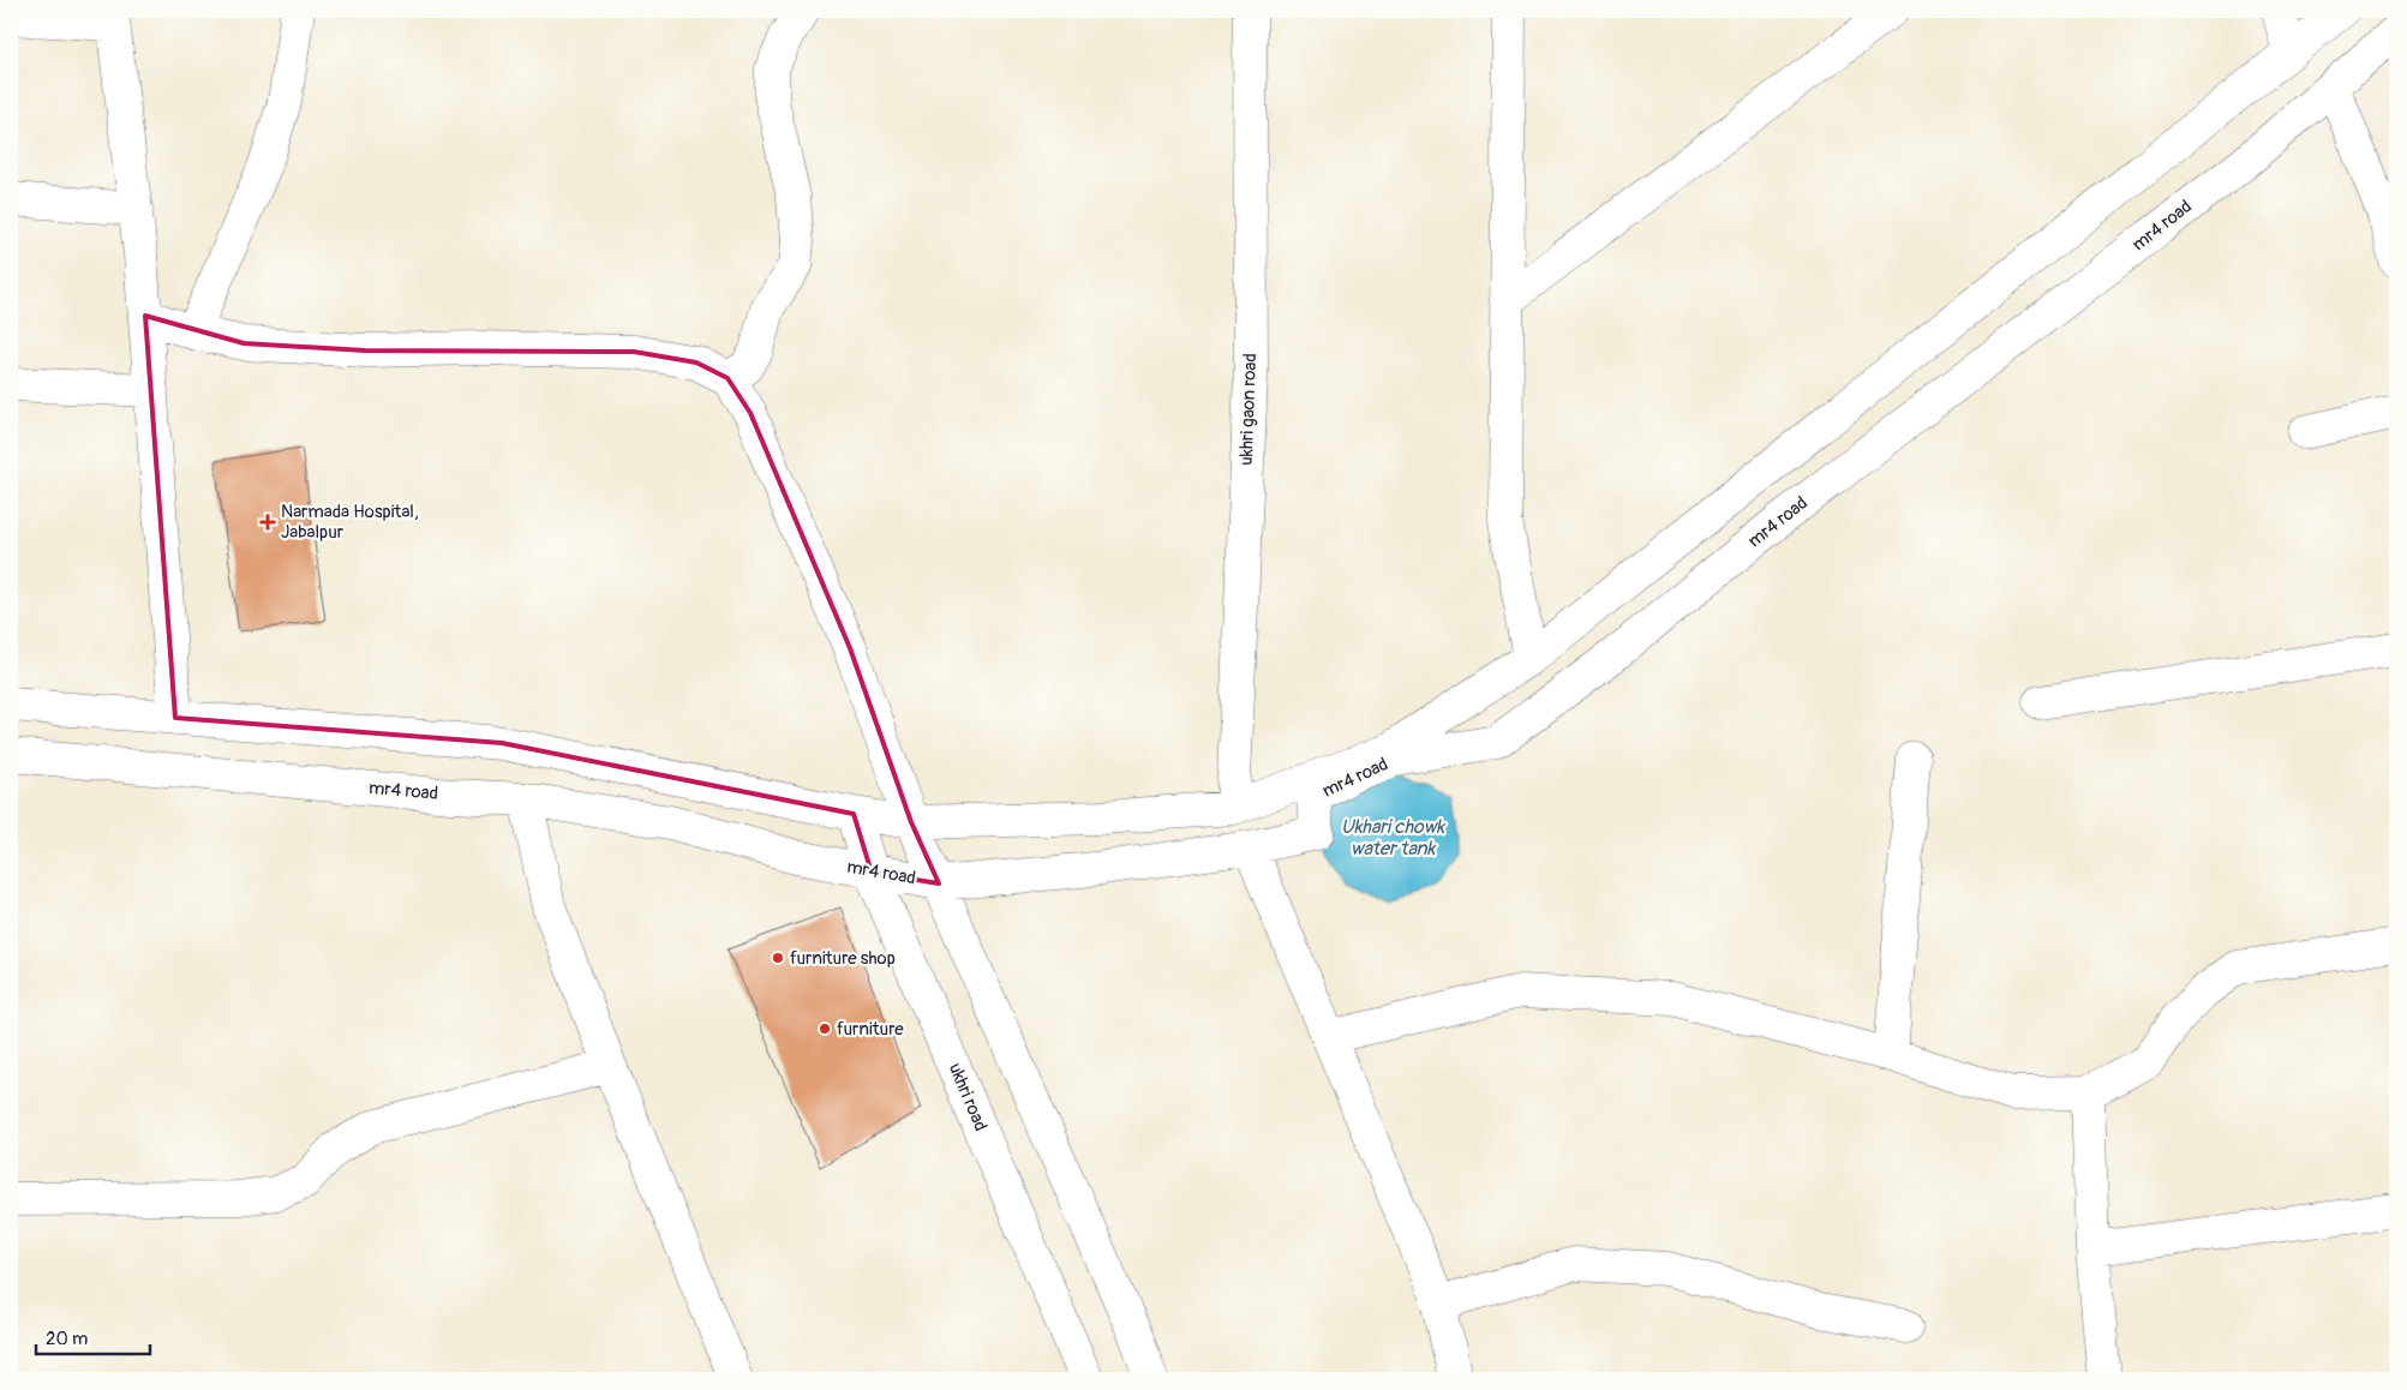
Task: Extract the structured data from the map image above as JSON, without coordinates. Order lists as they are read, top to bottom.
{
  "streets": {
    "street": ["mr4 road", "ukhri gaon road", "ukhri road"]
  },
  "crossings": [
    ["mr4 road", "ukhri gaon road"],
    ["mr4 road", "ukhri road"]
  ],
  "water": ["Ukhari chowk water tank"],
  "places": {
    "health": ["Narmada Hospital, Jabalpur"],
    "other": ["furniture shop", "furniture"]
  },
  "scale_bar": "20 m"
}
